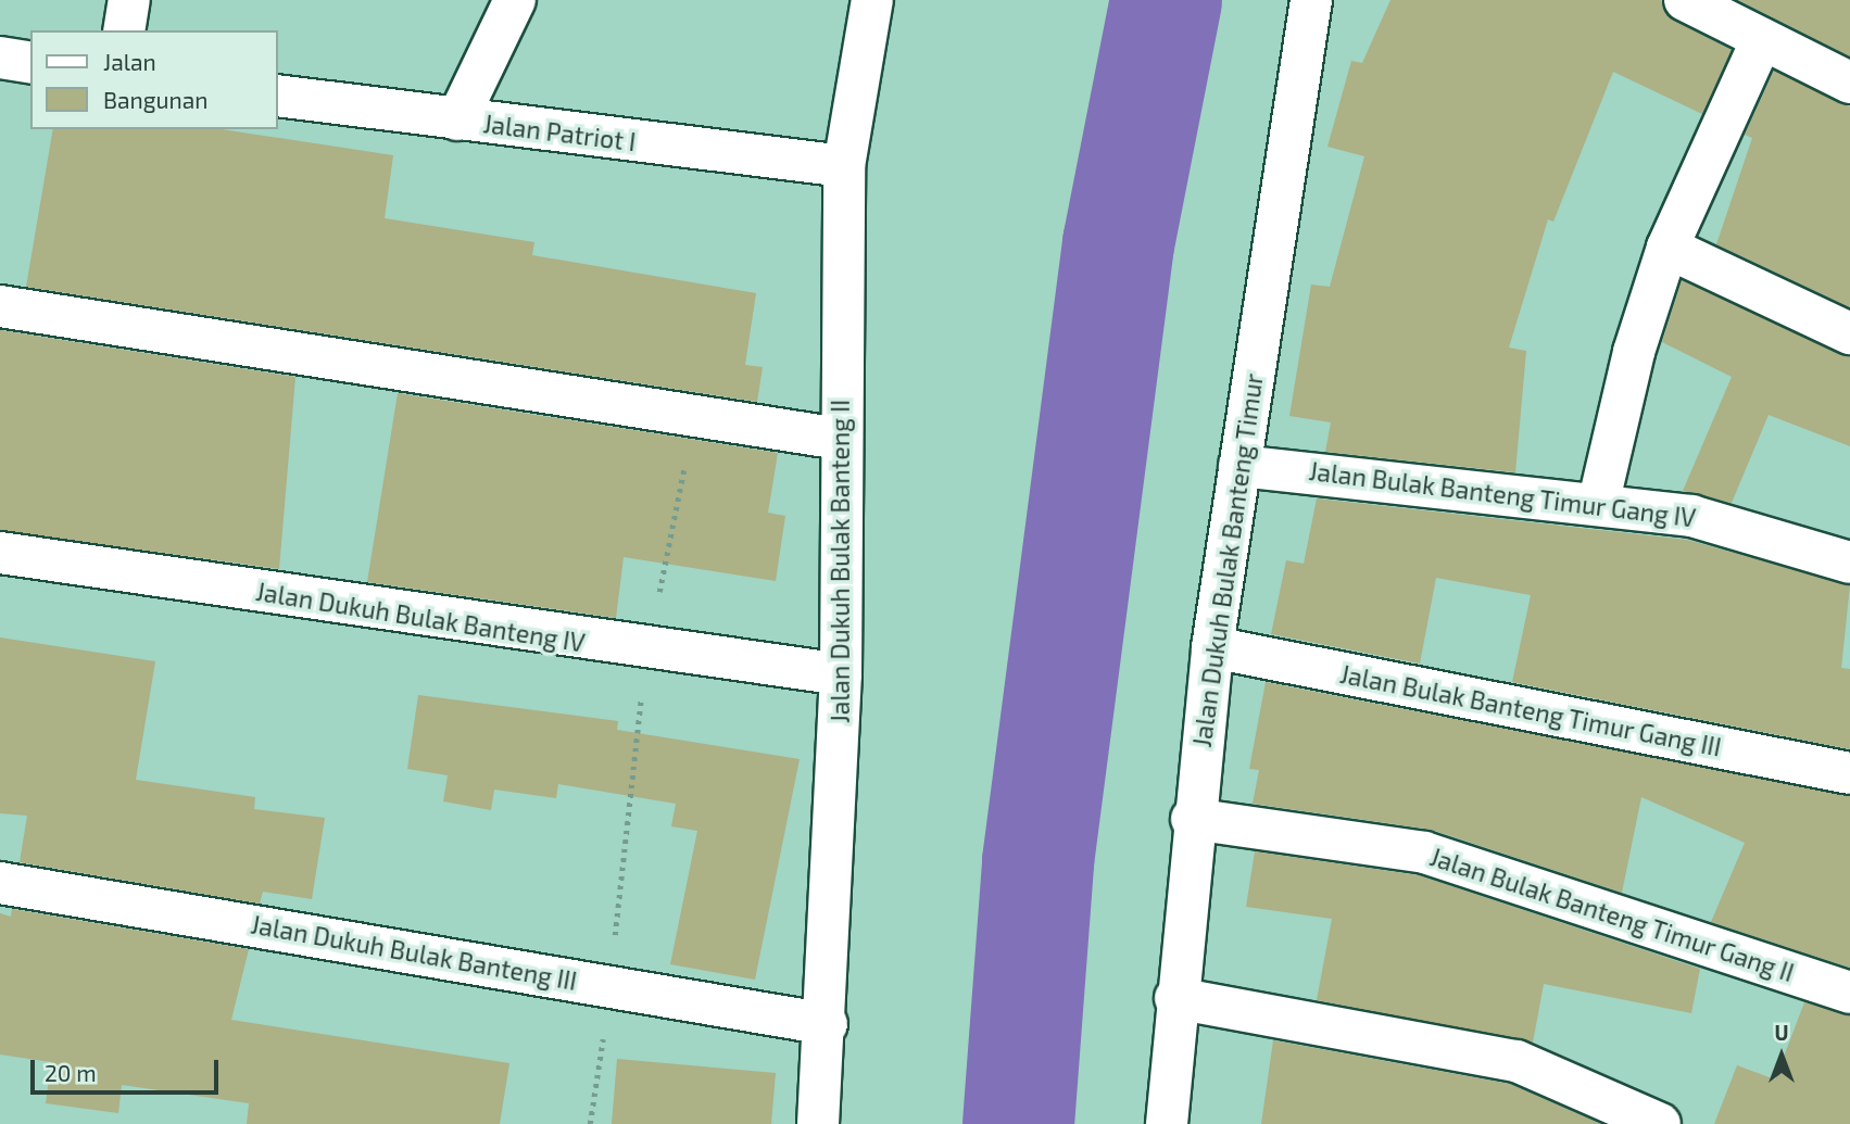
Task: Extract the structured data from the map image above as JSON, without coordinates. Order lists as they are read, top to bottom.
{
  "streets": {
    "street": [
      "Jalan Patriot I",
      "Jalan Bulak Banteng Timur Gang IV",
      "Jalan Dukuh Bulak Banteng Timur",
      "Jalan Dukuh Bulak Banteng II",
      "Jalan Dukuh Bulak Banteng IV",
      "Jalan Bulak Banteng Timur Gang III",
      "Jalan Bulak Banteng Timur Gang II",
      "Jalan Dukuh Bulak Banteng III"
    ]
  },
  "crossings": [
    ["Jalan Patriot I", "Jalan Dukuh Bulak Banteng II"],
    ["Jalan Bulak Banteng Timur Gang IV", "Jalan Dukuh Bulak Banteng Timur"],
    ["Jalan Dukuh Bulak Banteng Timur", "Jalan Bulak Banteng Timur Gang III"],
    ["Jalan Dukuh Bulak Banteng Timur", "Jalan Bulak Banteng Timur Gang II"],
    ["Jalan Dukuh Bulak Banteng II", "Jalan Dukuh Bulak Banteng IV"],
    ["Jalan Dukuh Bulak Banteng II", "Jalan Dukuh Bulak Banteng III"]
  ],
  "legend": ["Jalan", "Bangunan"],
  "scale_bar": "20 m",
  "north": "top"
}
